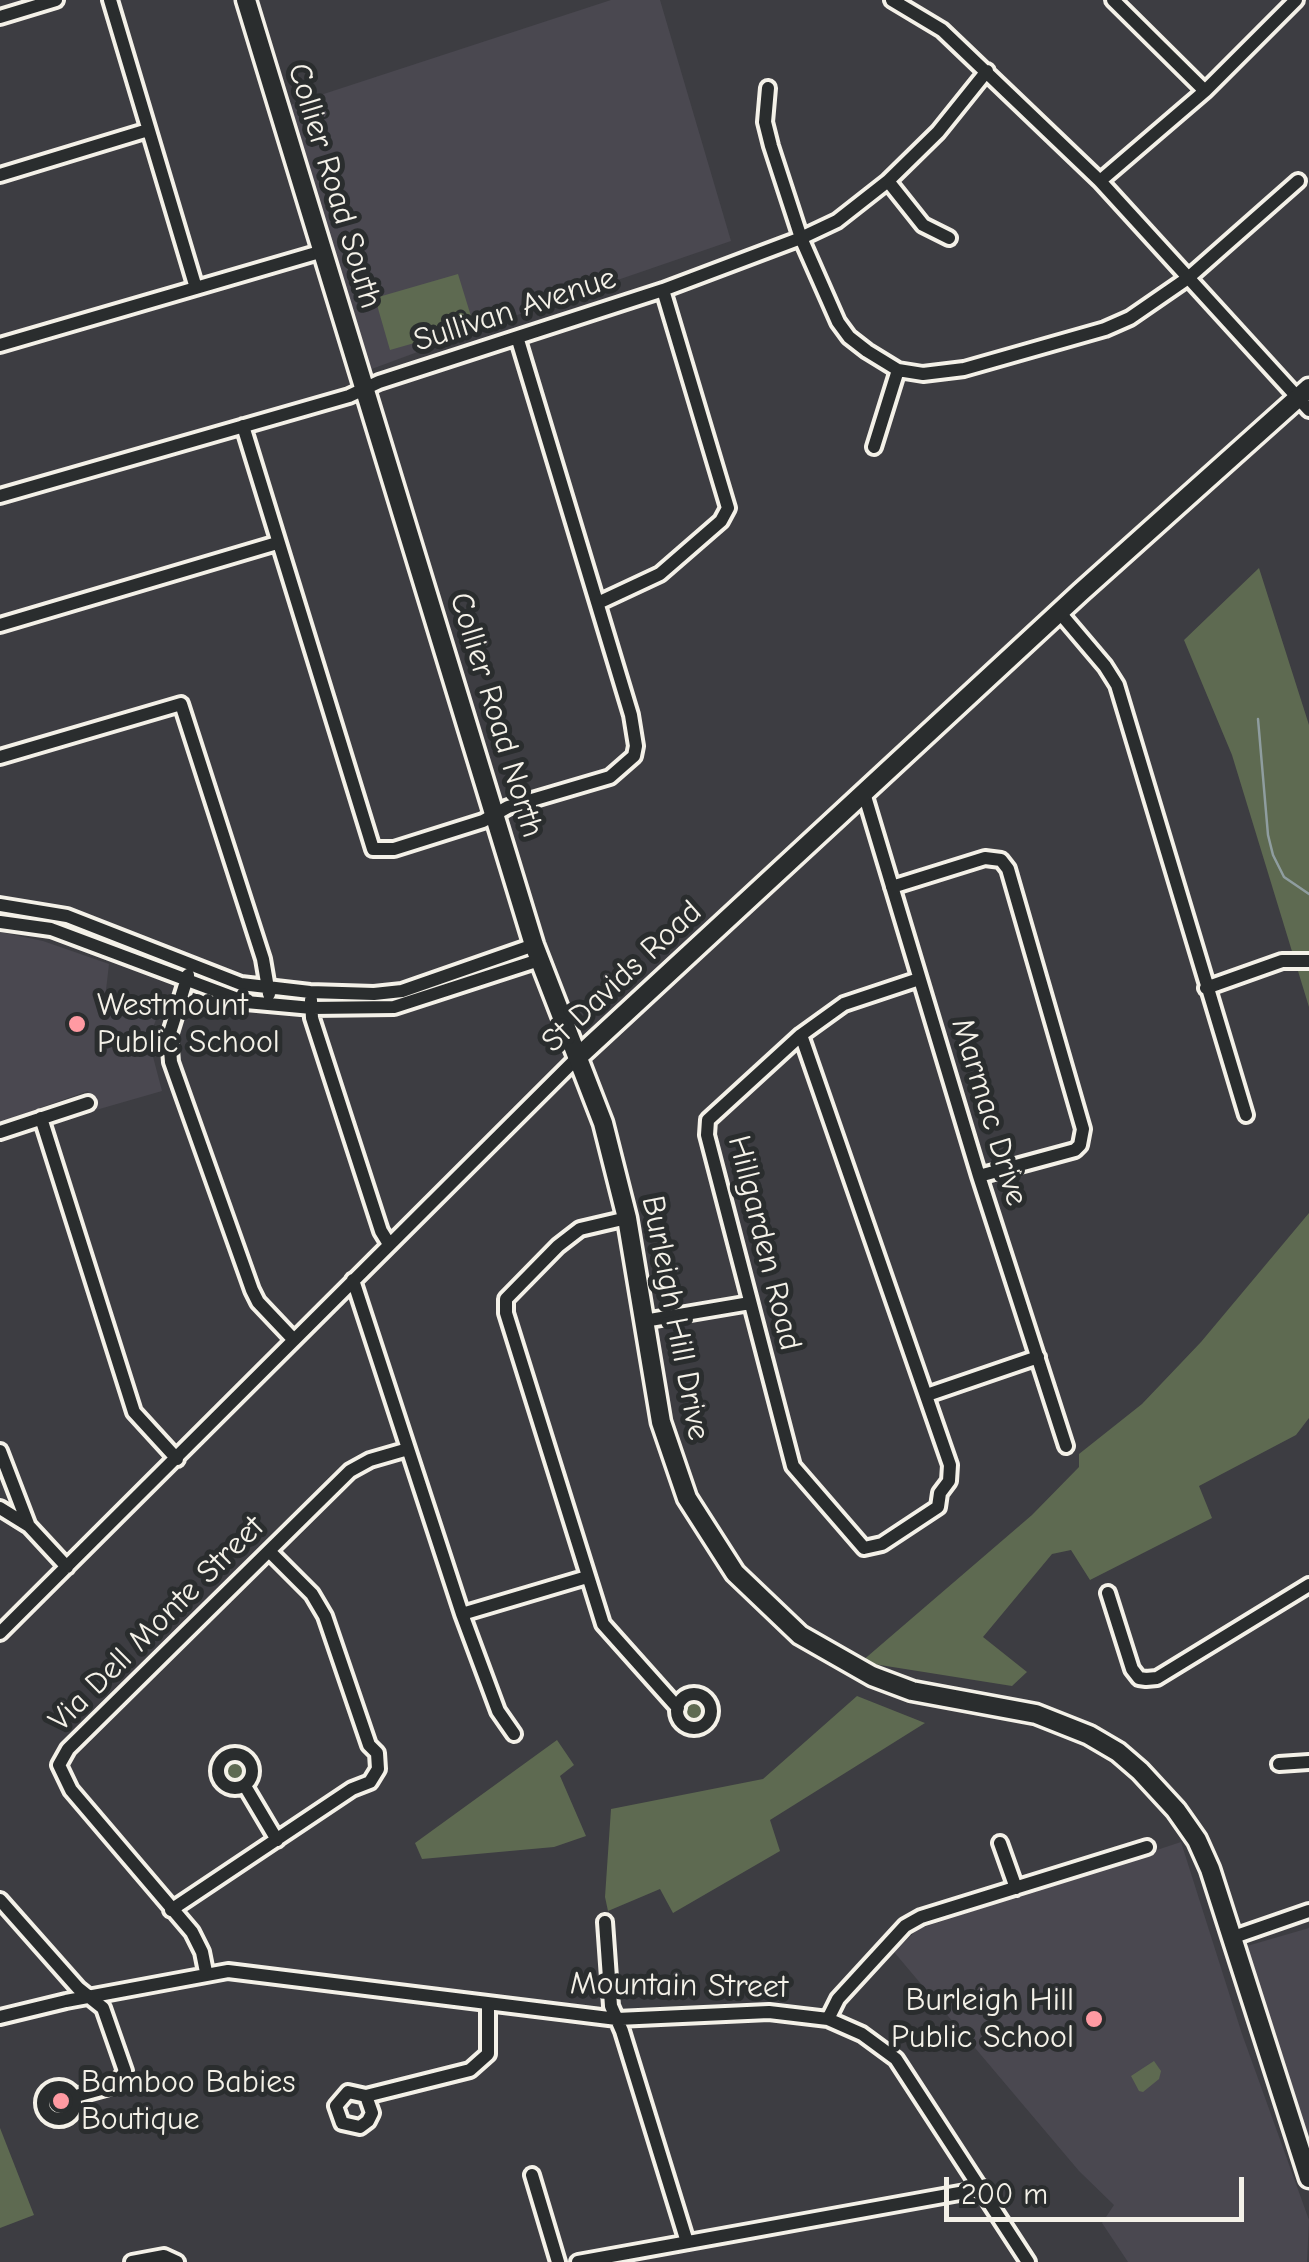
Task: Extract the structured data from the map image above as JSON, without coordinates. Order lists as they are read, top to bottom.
{
  "streets": {
    "main road": [
      "Collier Road South",
      "Collier Road North",
      "St Davids Road",
      "Burleigh Hill Drive"
    ],
    "street": [
      "Sullivan Avenue",
      "Marmac Drive",
      "Hillgarden Road",
      "Via Dell Monte Street",
      "Mountain Street"
    ]
  },
  "crossings": [
    ["Collier Road South", "Sullivan Avenue"],
    ["Collier Road South", "Collier Road North"],
    ["Sullivan Avenue", "Collier Road North"],
    ["Collier Road North", "St Davids Road"],
    ["Collier Road North", "Burleigh Hill Drive"],
    ["St Davids Road", "Marmac Drive"],
    ["St Davids Road", "Burleigh Hill Drive"],
    ["Marmac Drive", "Hillgarden Road"],
    ["Via Dell Monte Street", "Mountain Street"]
  ],
  "places": ["Westmount Public School", "Burleigh Hill Public School", "Bamboo Babies Boutique"],
  "scale_bar": "200 m"
}
